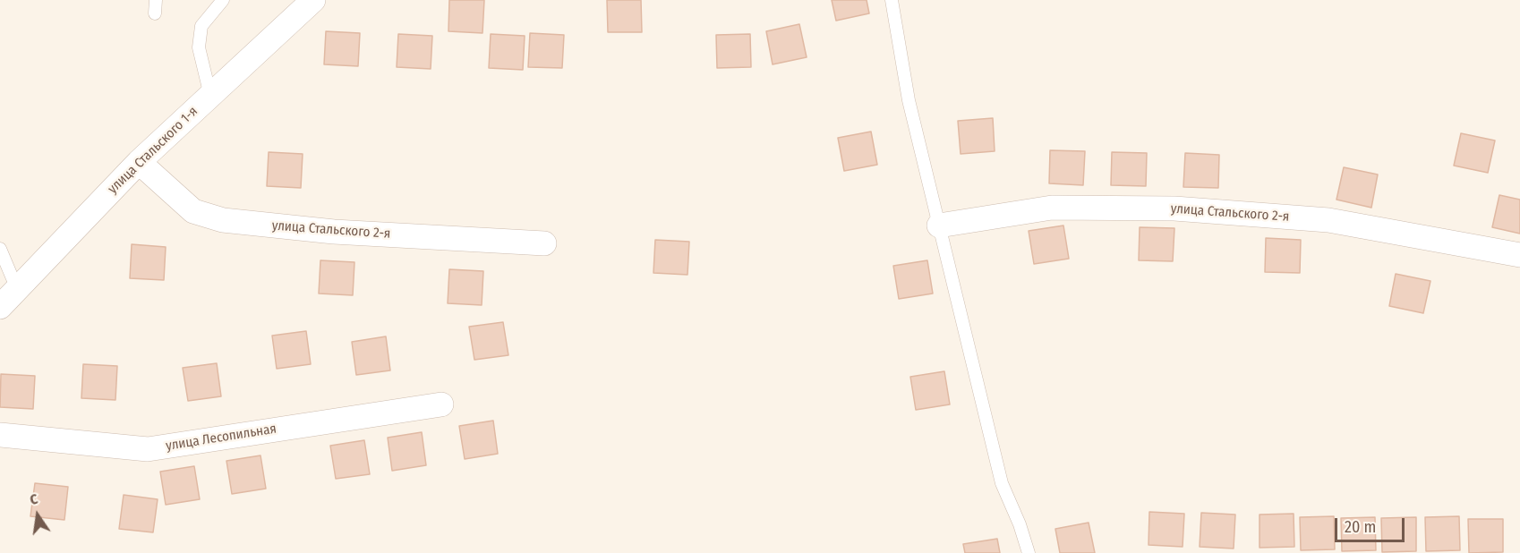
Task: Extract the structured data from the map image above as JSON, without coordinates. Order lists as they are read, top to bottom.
{
  "streets": {
    "street": ["улица Стальского 1-я", "улица Стальского 2-я", "улица Лесопильная"]
  },
  "crossings": [
    ["улица Стальского 1-я", "улица Стальского 2-я"]
  ],
  "scale_bar": "20 m",
  "north": "top"
}
